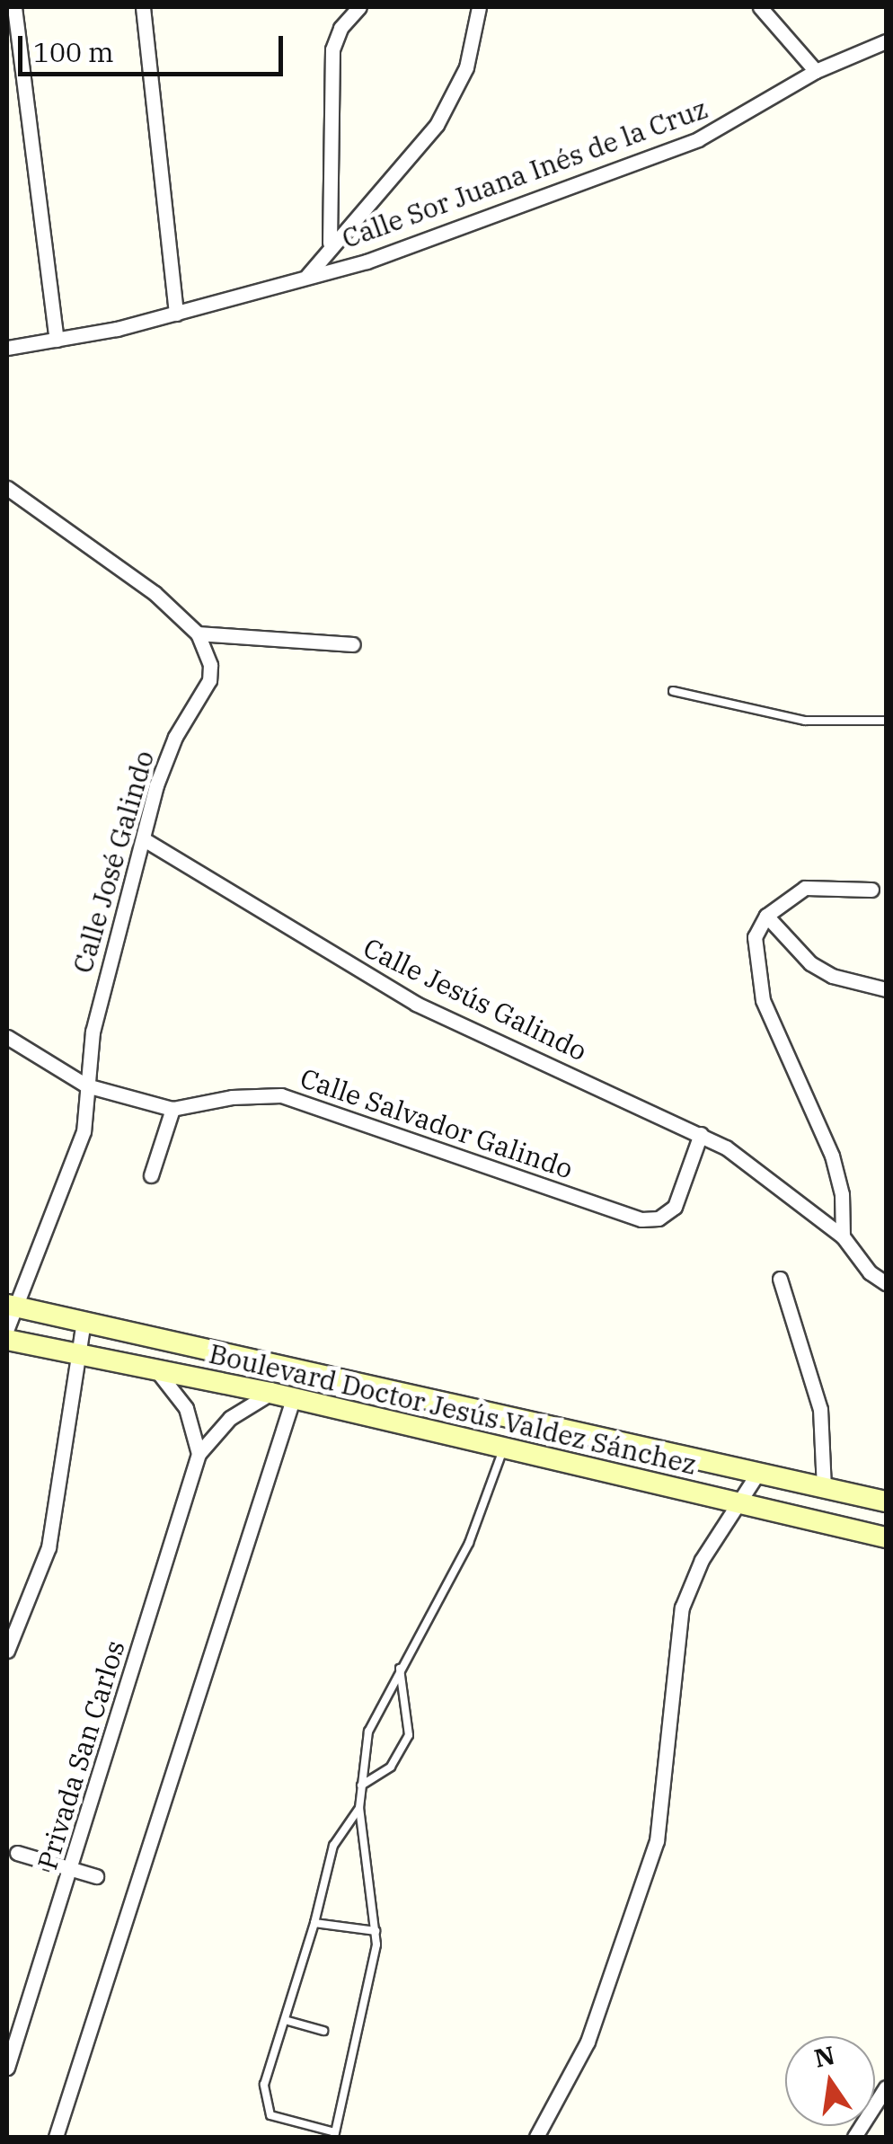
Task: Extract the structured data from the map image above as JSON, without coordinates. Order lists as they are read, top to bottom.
{
  "streets": {
    "main road": ["Boulevard Doctor Jesús Valdez Sánchez"],
    "street": [
      "Calle Sor Juana Inés de la Cruz",
      "Calle José Galindo",
      "Calle Jesús Galindo",
      "Calle Salvador Galindo",
      "Privada San Carlos"
    ]
  },
  "crossings": [
    ["Calle José Galindo", "Calle Jesús Galindo"],
    ["Calle José Galindo", "Calle Salvador Galindo"],
    ["Calle José Galindo", "Boulevard Doctor Jesús Valdez Sánchez"],
    ["Calle Jesús Galindo", "Calle Salvador Galindo"],
    ["Boulevard Doctor Jesús Valdez Sánchez", "Privada San Carlos"]
  ],
  "scale_bar": "100 m",
  "north": "top"
}
